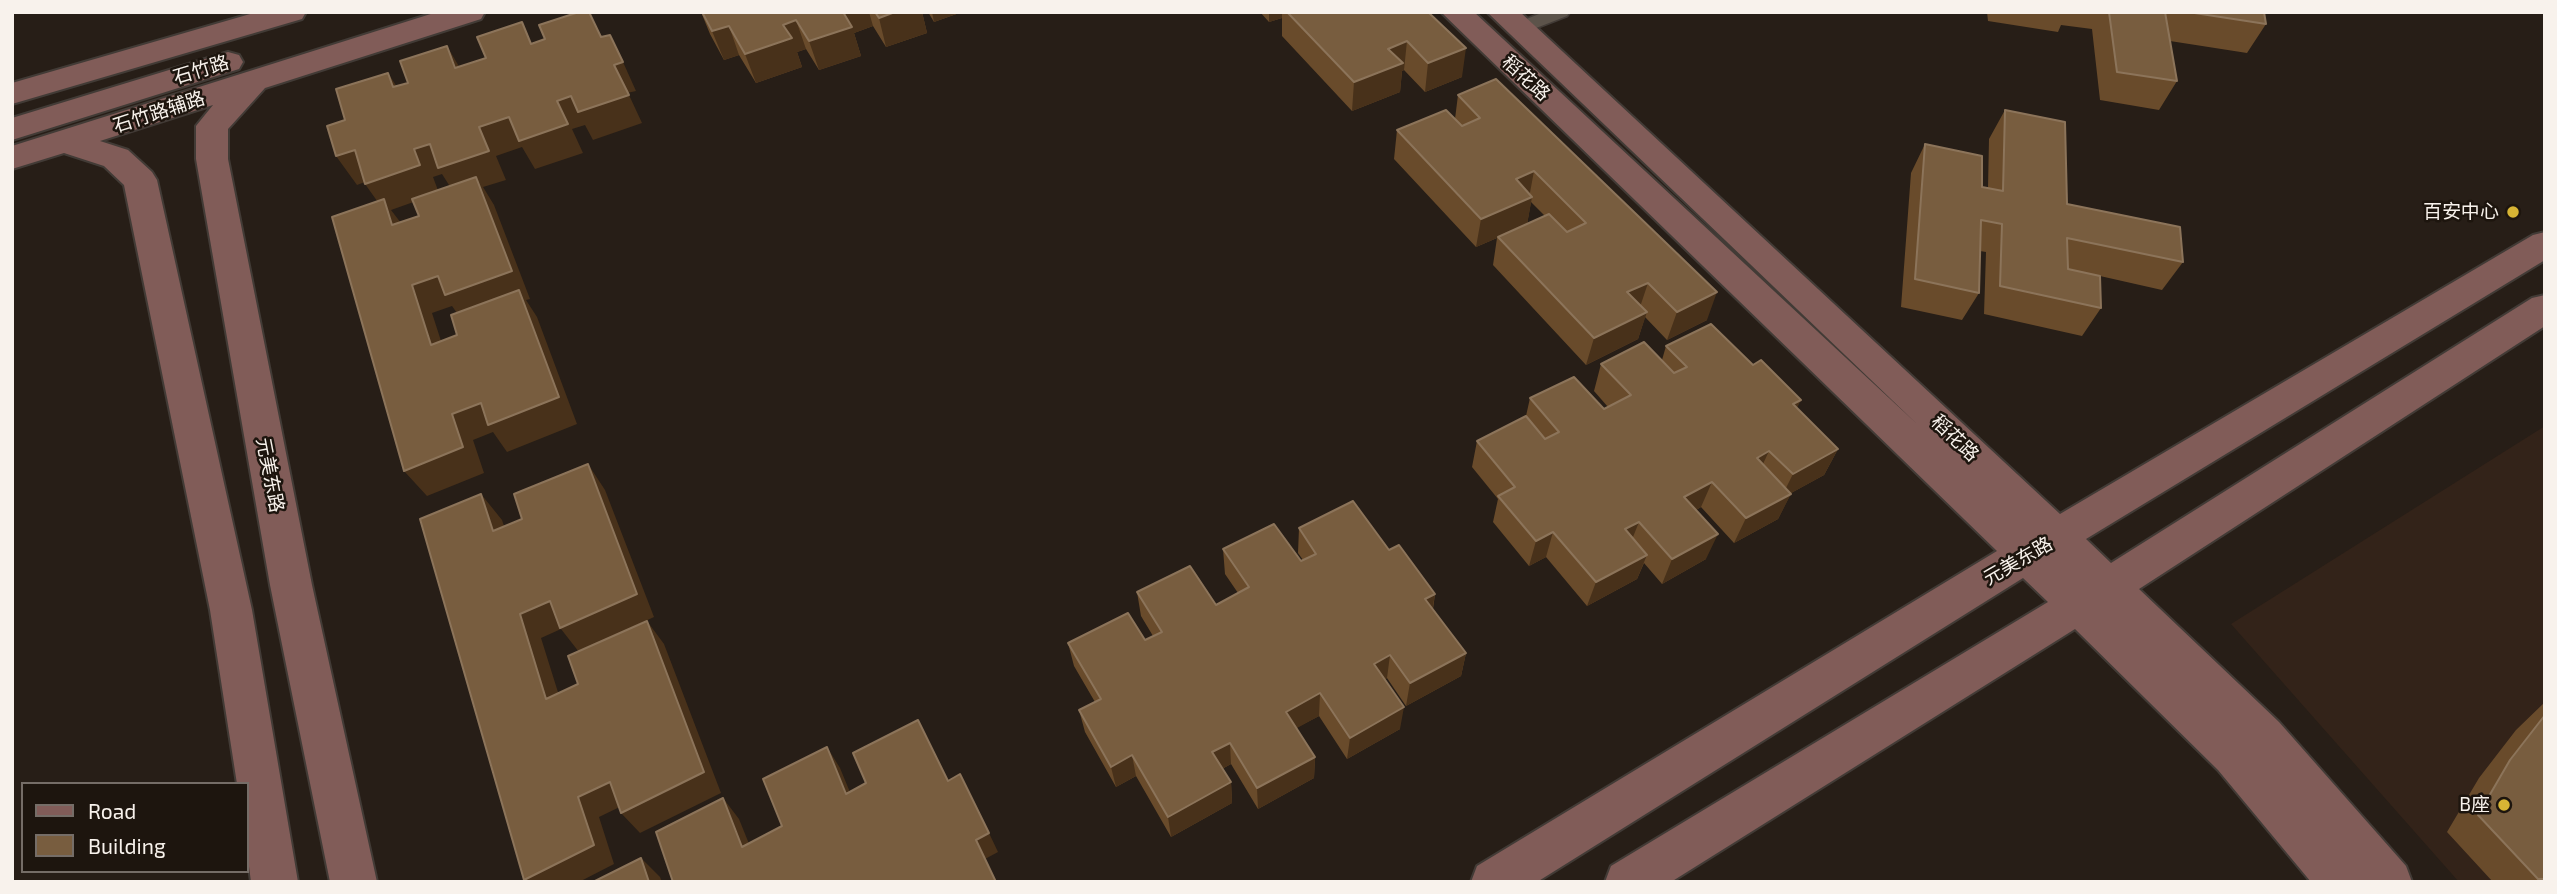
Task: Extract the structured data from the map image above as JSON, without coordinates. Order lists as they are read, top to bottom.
{
  "streets": {
    "street": [
      "石竹路",
      "稻花路",
      "石竹路辅路",
      "元美东路"
    ]
  },
  "crossings": [
    ["稻花路", "元美东路"],
    ["石竹路辅路", "元美东路"]
  ],
  "places": ["百安中心", "B座"],
  "legend": ["Road", "Building"]
}
